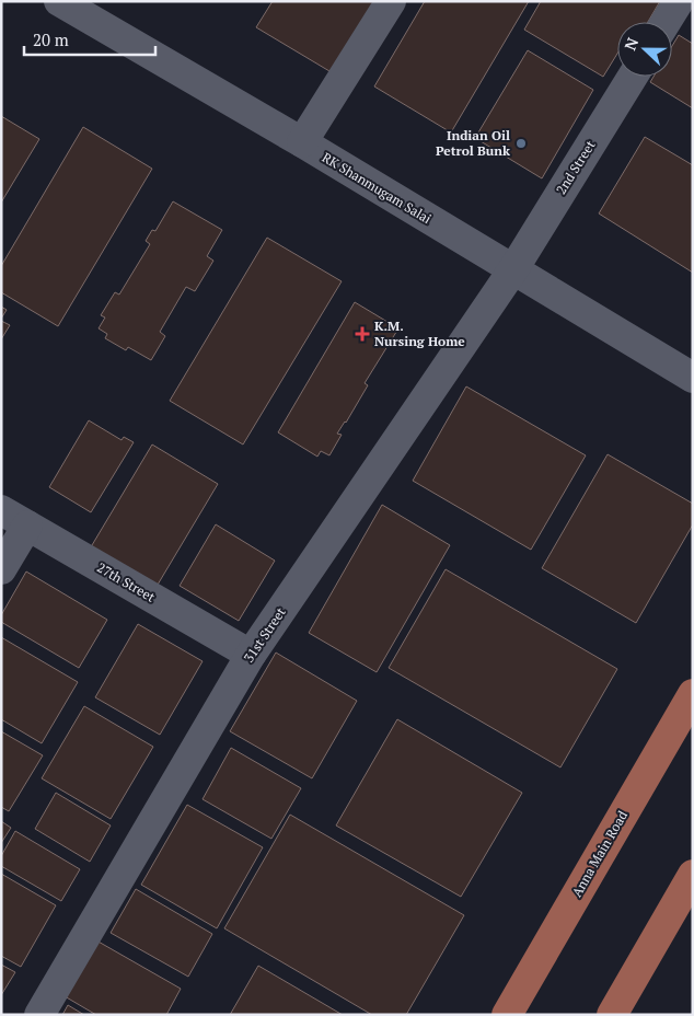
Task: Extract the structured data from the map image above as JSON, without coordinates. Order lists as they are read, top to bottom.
{
  "streets": {
    "main road": ["Anna Main Road"],
    "street": [
      "2nd Street",
      "RK Shanmugam Salai",
      "27th Street",
      "31st Street"
    ]
  },
  "crossings": [
    ["2nd Street", "RK Shanmugam Salai"],
    ["2nd Street", "31st Street"],
    ["RK Shanmugam Salai", "31st Street"],
    ["27th Street", "31st Street"]
  ],
  "places": {
    "other": ["Indian Oil Petrol Bunk"],
    "health": ["K.M. Nursing Home"]
  },
  "scale_bar": "20 m",
  "north": "left"
}
